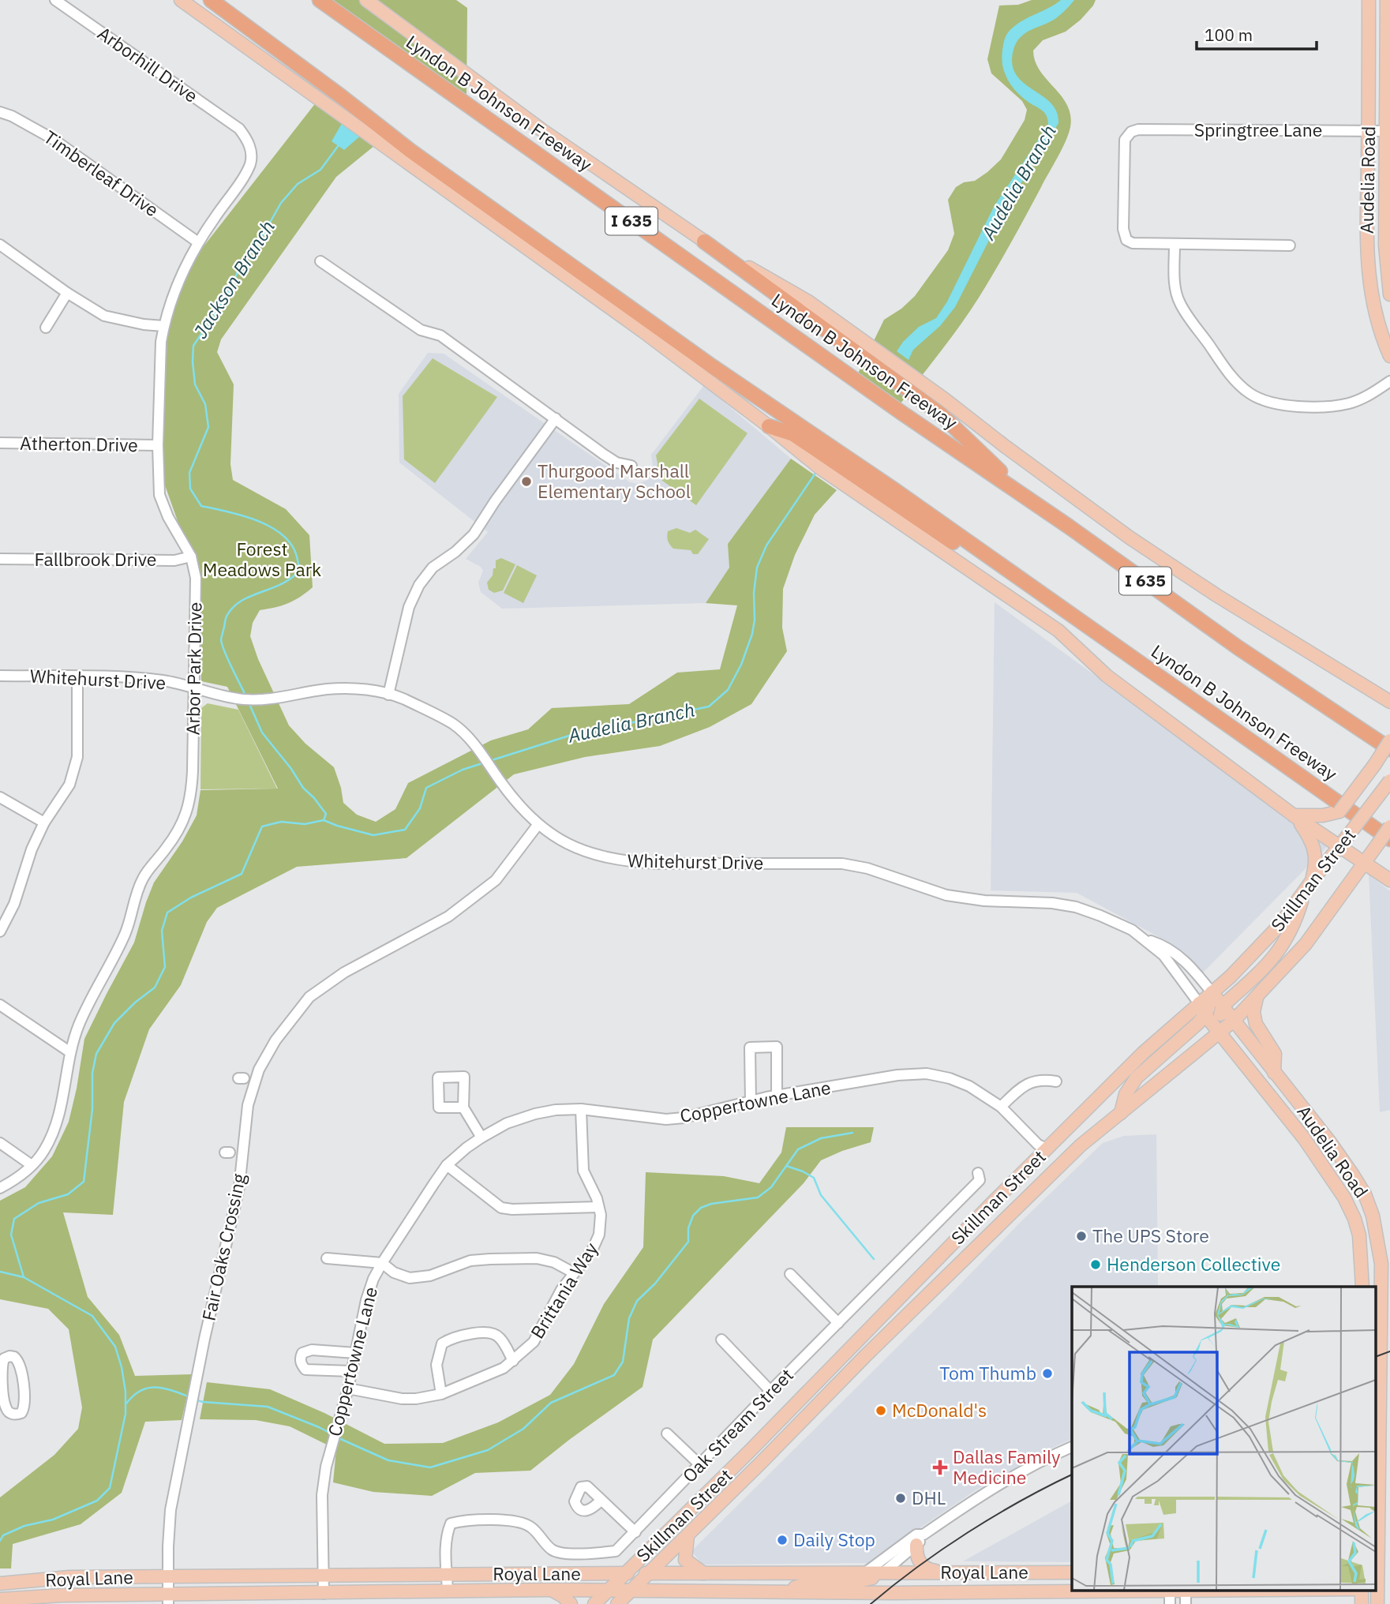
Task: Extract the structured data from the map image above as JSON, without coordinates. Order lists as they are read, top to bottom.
{
  "streets": {
    "highway": ["Lyndon B Johnson Freeway", "I 635"],
    "main road": ["Audelia Road", "Skillman Street", "Royal Lane"],
    "street": [
      "Arborhill Drive",
      "Springtree Lane",
      "Timberleaf Drive",
      "Atherton Drive",
      "Fallbrook Drive",
      "Arbor Park Drive",
      "Whitehurst Drive",
      "Coppertowne Lane",
      "Fair Oaks Crossing",
      "Brittania Way",
      "Oak Stream Street"
    ]
  },
  "crossings": [
    ["Arborhill Drive", "Arbor Park Drive"],
    ["Lyndon B Johnson Freeway", "Skillman Street"],
    ["Springtree Lane", "Audelia Road"],
    ["Timberleaf Drive", "Arbor Park Drive"],
    ["Audelia Road", "Whitehurst Drive"],
    ["Audelia Road", "Skillman Street"],
    ["Atherton Drive", "Arbor Park Drive"],
    ["Fallbrook Drive", "Arbor Park Drive"],
    ["Arbor Park Drive", "Whitehurst Drive"],
    ["Whitehurst Drive", "Skillman Street"],
    ["Whitehurst Drive", "Fair Oaks Crossing"],
    ["Skillman Street", "Coppertowne Lane"],
    ["Skillman Street", "Royal Lane"],
    ["Coppertowne Lane", "Brittania Way"],
    ["Coppertowne Lane", "Royal Lane"],
    ["Fair Oaks Crossing", "Royal Lane"],
    ["Oak Stream Street", "Royal Lane"]
  ],
  "water": ["Audelia Branch", "Jackson Branch"],
  "parks": ["Forest Meadows Park"],
  "places": {
    "other": [
      "Thurgood Marshall Elementary School",
      "The UPS Store",
      "Henderson Collective",
      "Tom Thumb",
      "McDonald's",
      "DHL",
      "Daily Stop"
    ],
    "health": ["Dallas Family Medicine"]
  },
  "scale_bar": "100 m"
}
